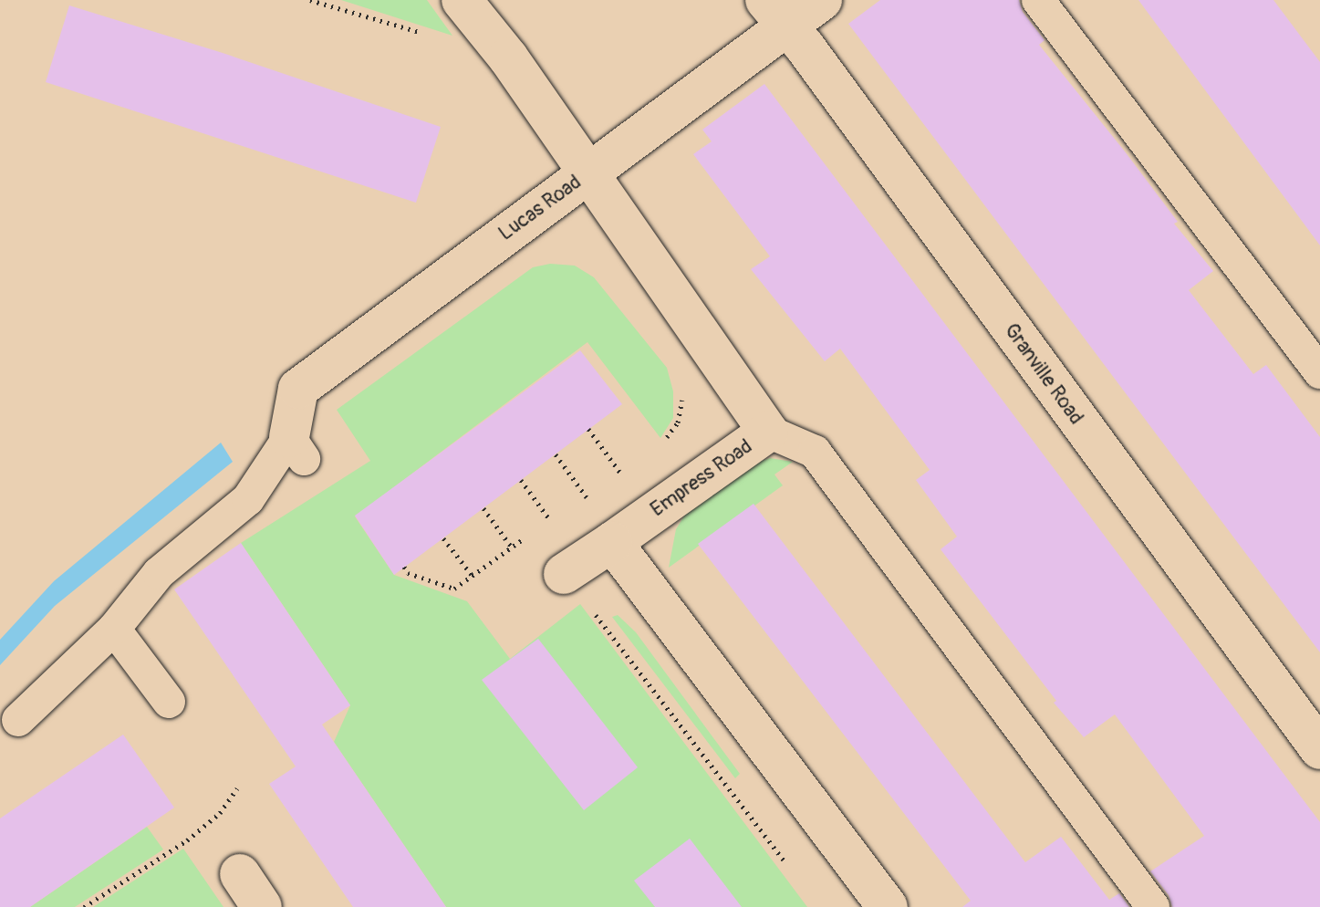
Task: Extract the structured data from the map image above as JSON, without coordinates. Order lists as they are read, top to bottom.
{
  "streets": {
    "street": ["Lucas Road", "Granville Road", "Empress Road"]
  },
  "crossings": [
    ["Lucas Road", "Granville Road"],
    ["Lucas Road", "Empress Road"]
  ]
}
